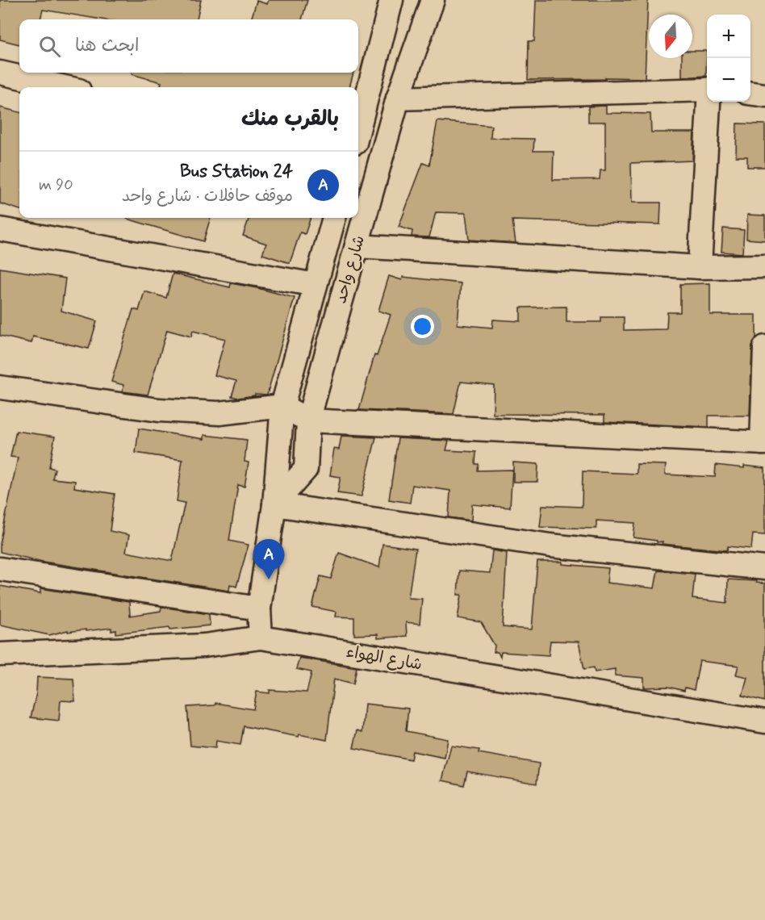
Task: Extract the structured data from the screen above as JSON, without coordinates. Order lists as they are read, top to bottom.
{
  "streets": {
    "street": ["شارع واحد", "شارع الهواء"]
  },
  "crossings": [
    ["شارع واحد", "شارع الهواء"]
  ],
  "north": "bottom",
  "page": {
    "map_buttons": ["+", "−"],
    "search": "ابحث هنا",
    "heading": "بالقرب منك",
    "list": [
      {
        "mark": "A",
        "name": "24 Bus Station",
        "note": "موقف حافلات · شارع واحد",
        "value": "90 m"
      }
    ],
    "pins": "A"
  }
}
